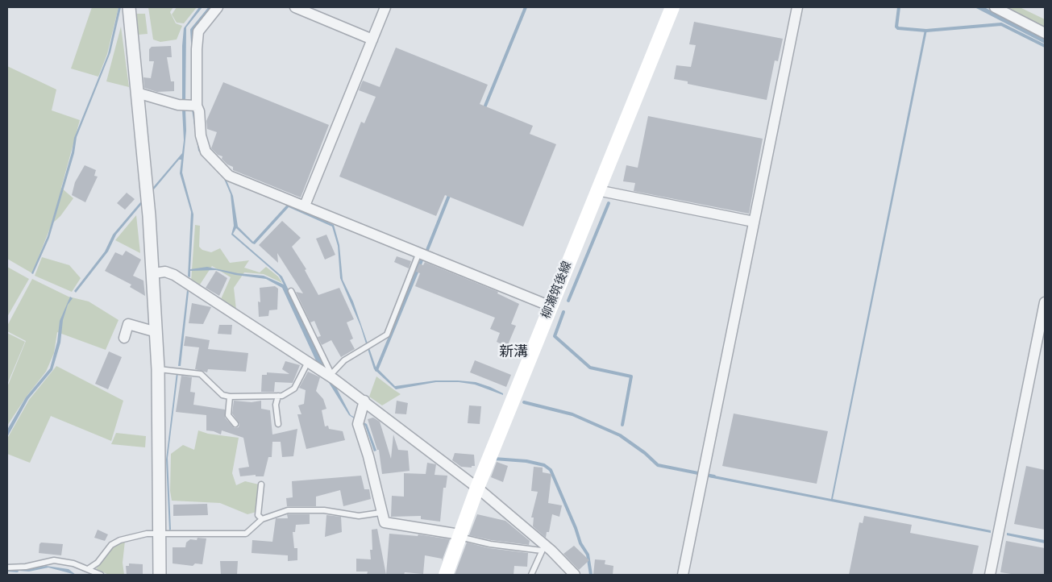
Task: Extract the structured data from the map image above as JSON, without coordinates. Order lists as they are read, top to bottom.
{
  "streets": {
    "main road": ["柳瀬筑後線"]
  },
  "districts": ["新溝"]
}
